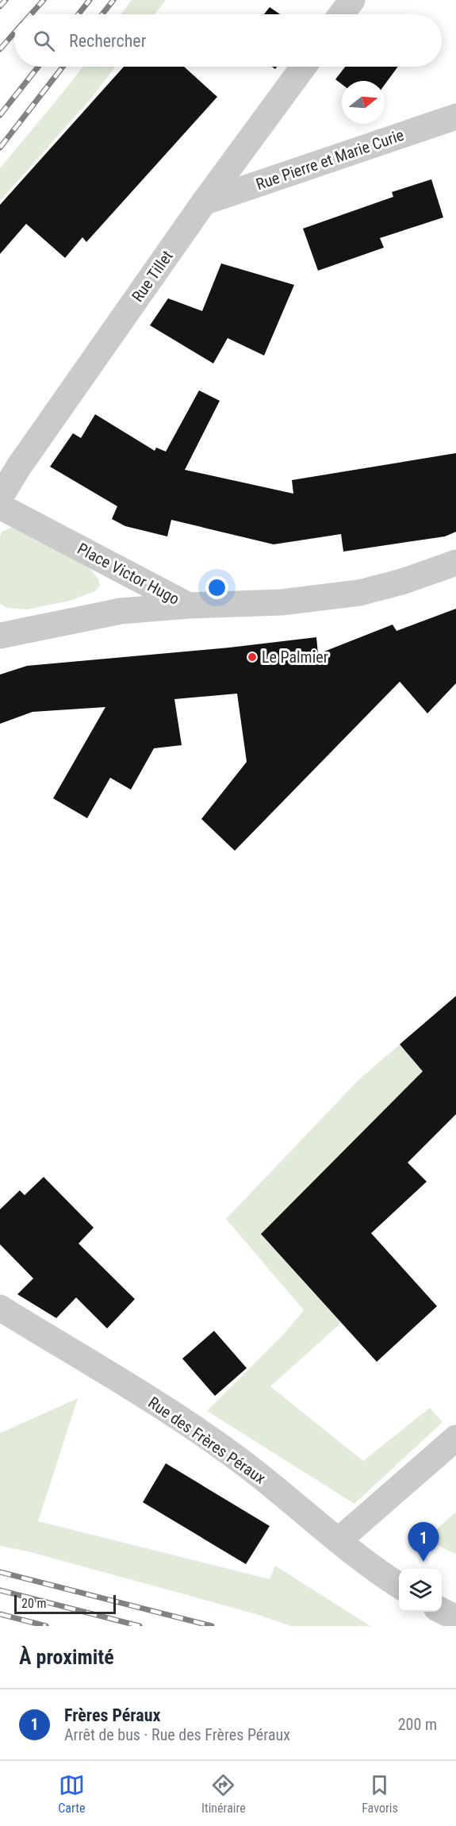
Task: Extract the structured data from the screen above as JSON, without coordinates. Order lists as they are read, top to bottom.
{
  "streets": {
    "street": [
      "Rue Pierre et Marie Curie",
      "Rue Tillet",
      "Place Victor Hugo",
      "Rue des Frères Péraux"
    ]
  },
  "crossings": [
    ["Rue Pierre et Marie Curie", "Rue Tillet"]
  ],
  "places": ["Le Palmier"],
  "scale_bar": "20 m",
  "north": "right",
  "page": {
    "search": "Rechercher",
    "pins": "1",
    "scale": "20 m",
    "heading": "À proximité",
    "list": [
      {
        "mark": "1",
        "name": "Frères Péraux",
        "note": "Arrêt de bus · Rue des Frères Péraux",
        "value": "200 m"
      }
    ],
    "nav": ["Carte", "Itinéraire", "Favoris"]
  }
}
